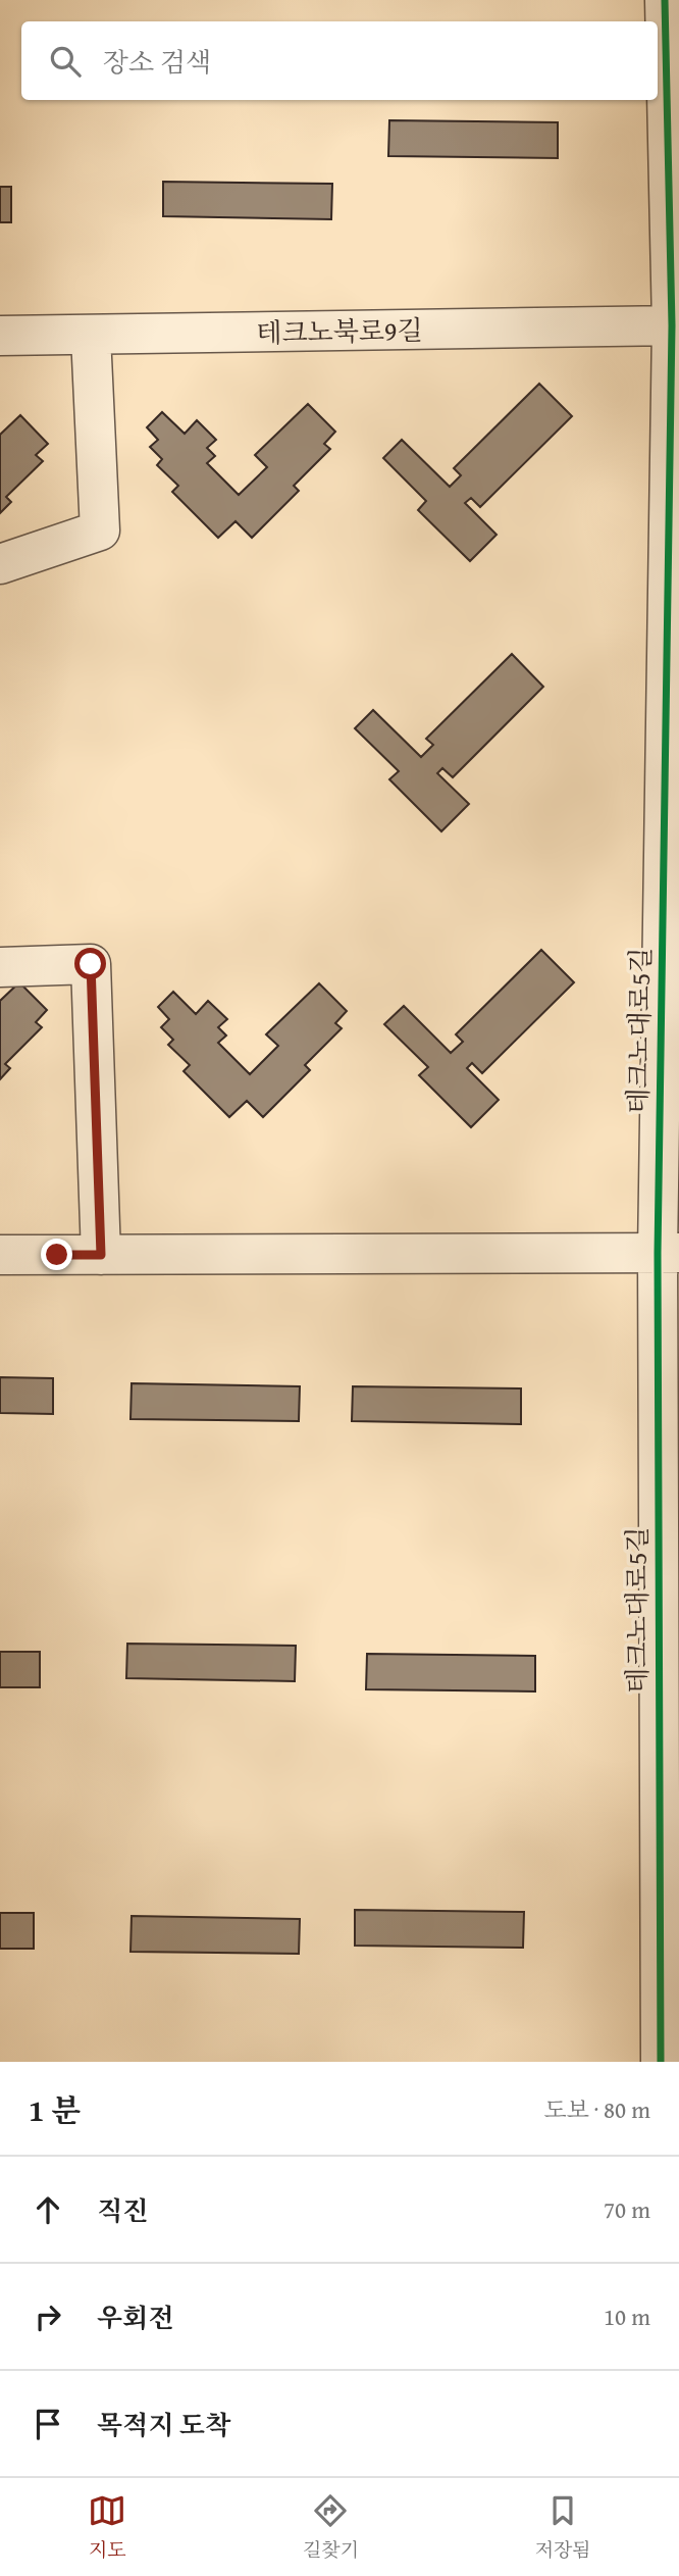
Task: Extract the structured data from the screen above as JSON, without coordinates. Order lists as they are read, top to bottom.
{
  "streets": {
    "street": ["테크노북로9길", "테크노대로5길"]
  },
  "crossings": [
    ["테크노북로9길", "테크노대로5길"]
  ],
  "page": {
    "search": "장소 검색",
    "heading": ["1 분", "도보 · 80 m"],
    "list": [
      ["직진", "70 m"],
      ["우회전", "10 m"],
      "목적지 도착"
    ],
    "nav": ["지도", "길찾기", "저장됨"]
  }
}
